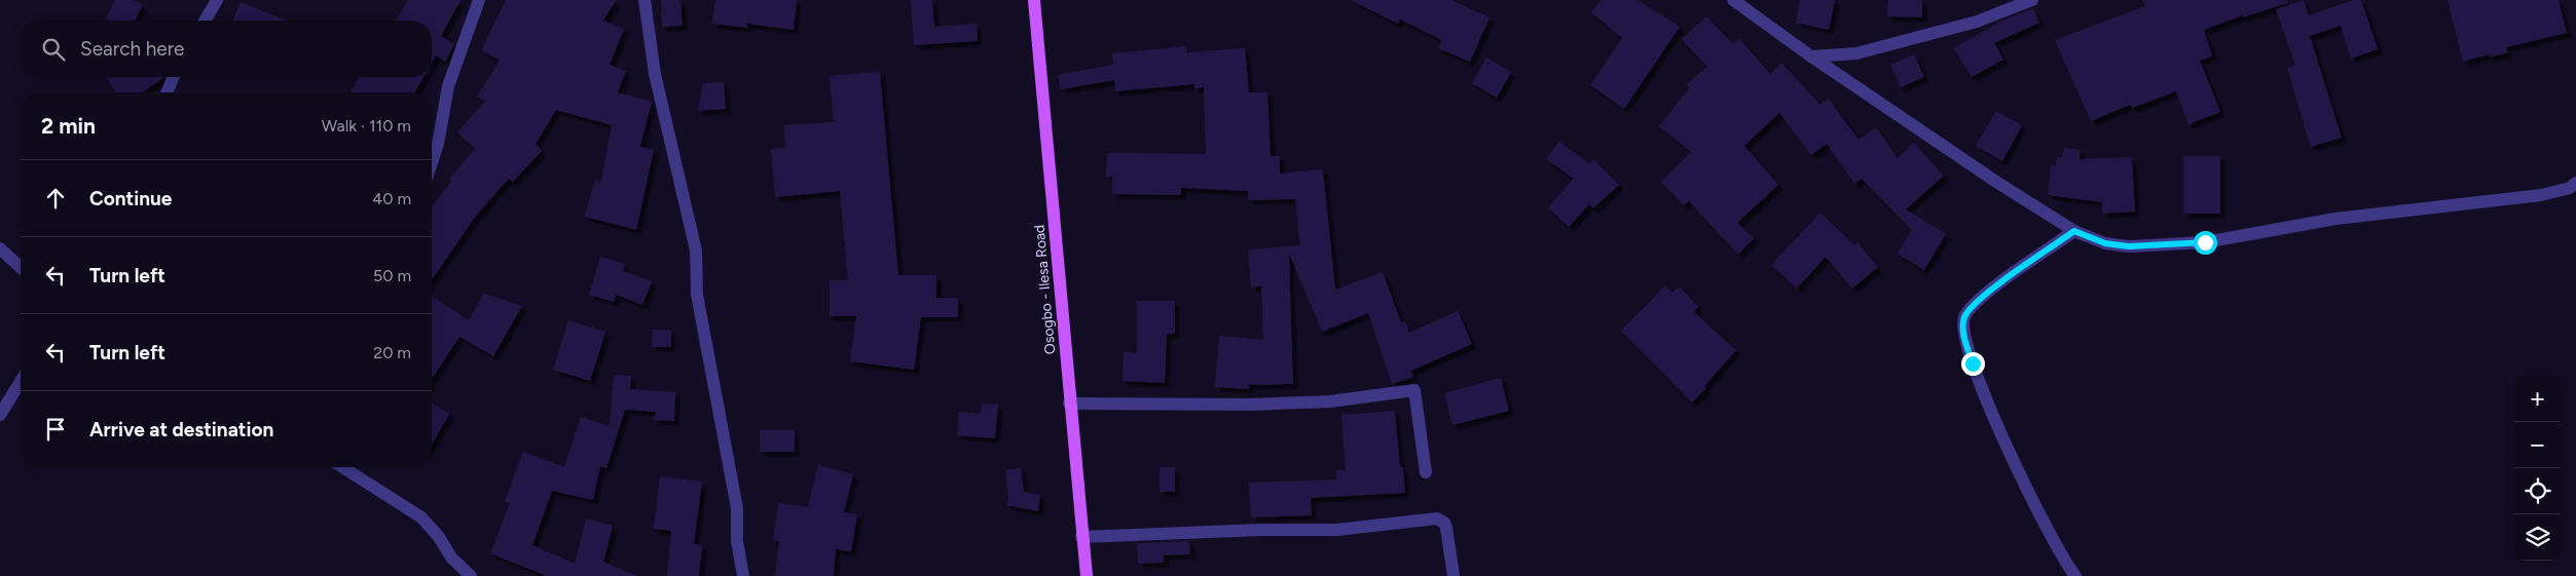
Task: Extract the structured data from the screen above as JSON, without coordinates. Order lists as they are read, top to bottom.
{
  "streets": {
    "main road": ["Osogbo - Ilesa Road"]
  },
  "page": {
    "search": "Search here",
    "heading": ["2 min", "Walk · 110 m"],
    "list": [
      ["Continue", "40 m"],
      ["Turn left", "50 m"],
      ["Turn left", "20 m"],
      "Arrive at destination"
    ],
    "map_buttons": ["+", "−"]
  }
}
